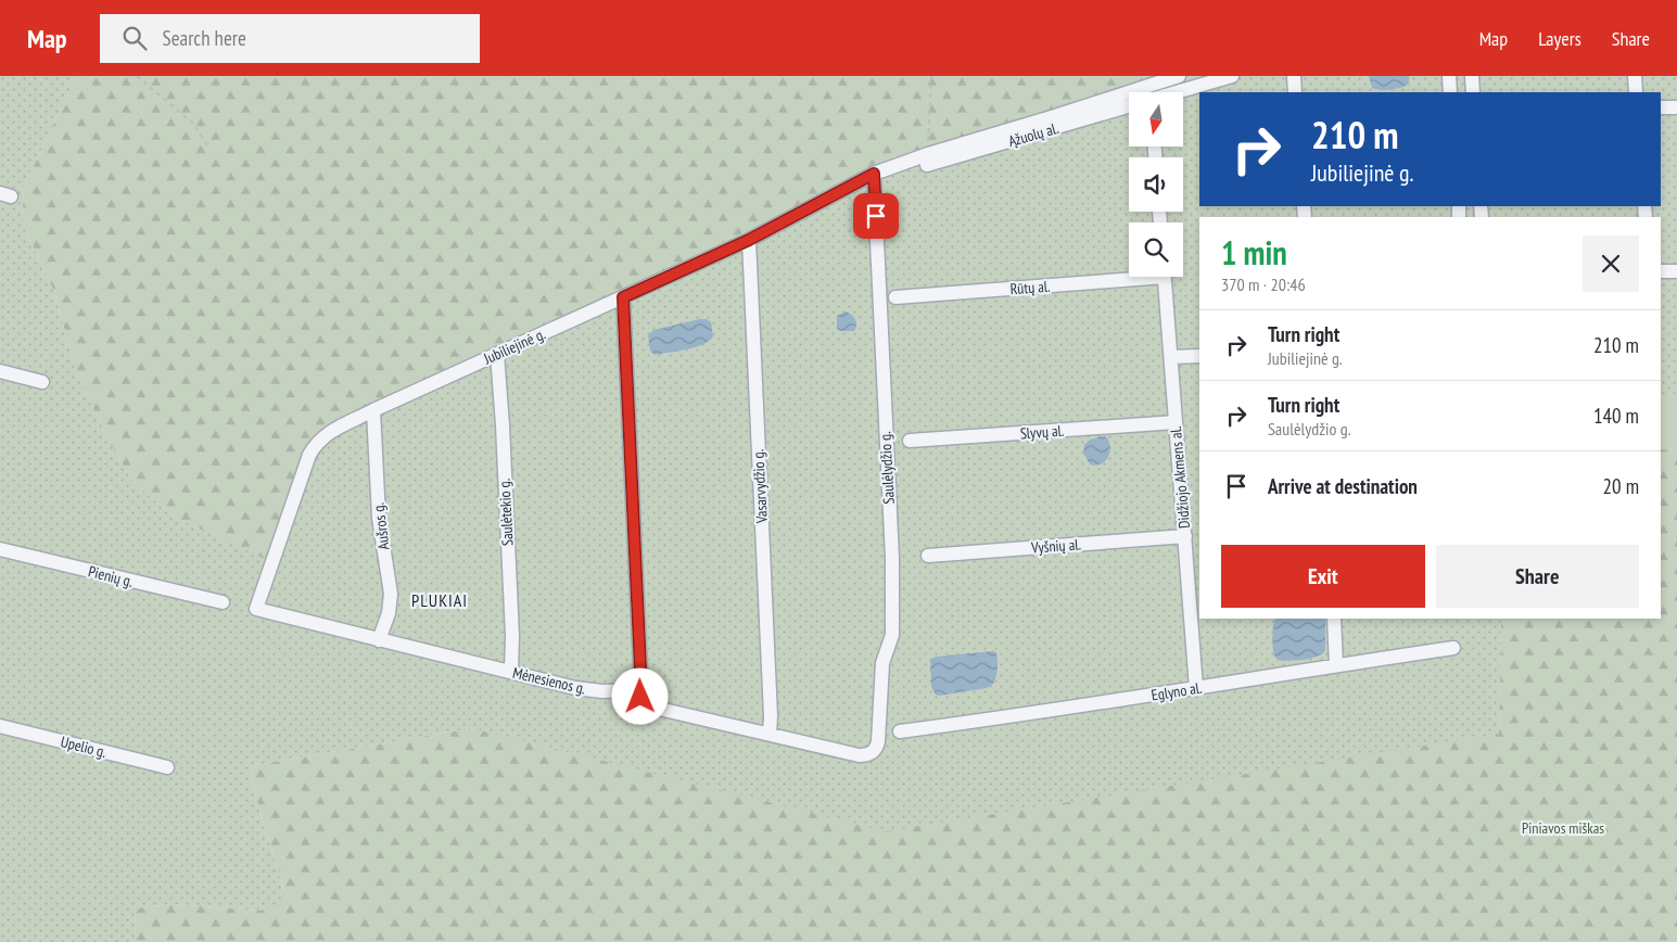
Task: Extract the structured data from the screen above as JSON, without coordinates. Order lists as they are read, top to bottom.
{
  "streets": {
    "street": [
      "Ąžuolų al.",
      "Rūtų al.",
      "Jubiliejinė g.",
      "Slyvų al.",
      "Saulėlydžio g.",
      "Didžiojo Akmens al.",
      "Vasarvydžio g.",
      "Saulėtekio g.",
      "Aušros g.",
      "Vyšnių al.",
      "Pienių g.",
      "Mėnesienos g.",
      "Eglyno al.",
      "Upelio g."
    ]
  },
  "crossings": [
    ["Ąžuolų al.", "Jubiliejinė g."],
    ["Jubiliejinė g.", "Saulėlydžio g."],
    ["Jubiliejinė g.", "Vasarvydžio g."],
    ["Jubiliejinė g.", "Saulėtekio g."],
    ["Jubiliejinė g.", "Aušros g."],
    ["Jubiliejinė g.", "Mėnesienos g."],
    ["Slyvų al.", "Didžiojo Akmens al."],
    ["Saulėlydžio g.", "Vasarvydžio g."],
    ["Didžiojo Akmens al.", "Vyšnių al."],
    ["Didžiojo Akmens al.", "Eglyno al."],
    ["Saulėtekio g.", "Mėnesienos g."],
    ["Aušros g.", "Mėnesienos g."]
  ],
  "districts": ["PLUKIAI"],
  "parks": ["Piniavos miškas"],
  "north": "bottom",
  "page": {
    "header": "Map",
    "search": "Search here",
    "nav": ["Map", "Layers", "Share"],
    "turn": ["210 m", "Jubiliejinė g."],
    "heading": ["1 min", "370 m · 20:46"],
    "list": [
      {
        "name": "Turn right",
        "note": "Jubiliejinė g.",
        "value": "210 m"
      },
      {
        "name": "Turn right",
        "note": "Saulėlydžio g.",
        "value": "140 m"
      },
      {
        "name": "Arrive at destination",
        "value": "20 m"
      }
    ],
    "buttons": ["Exit", "Share"]
  }
}
